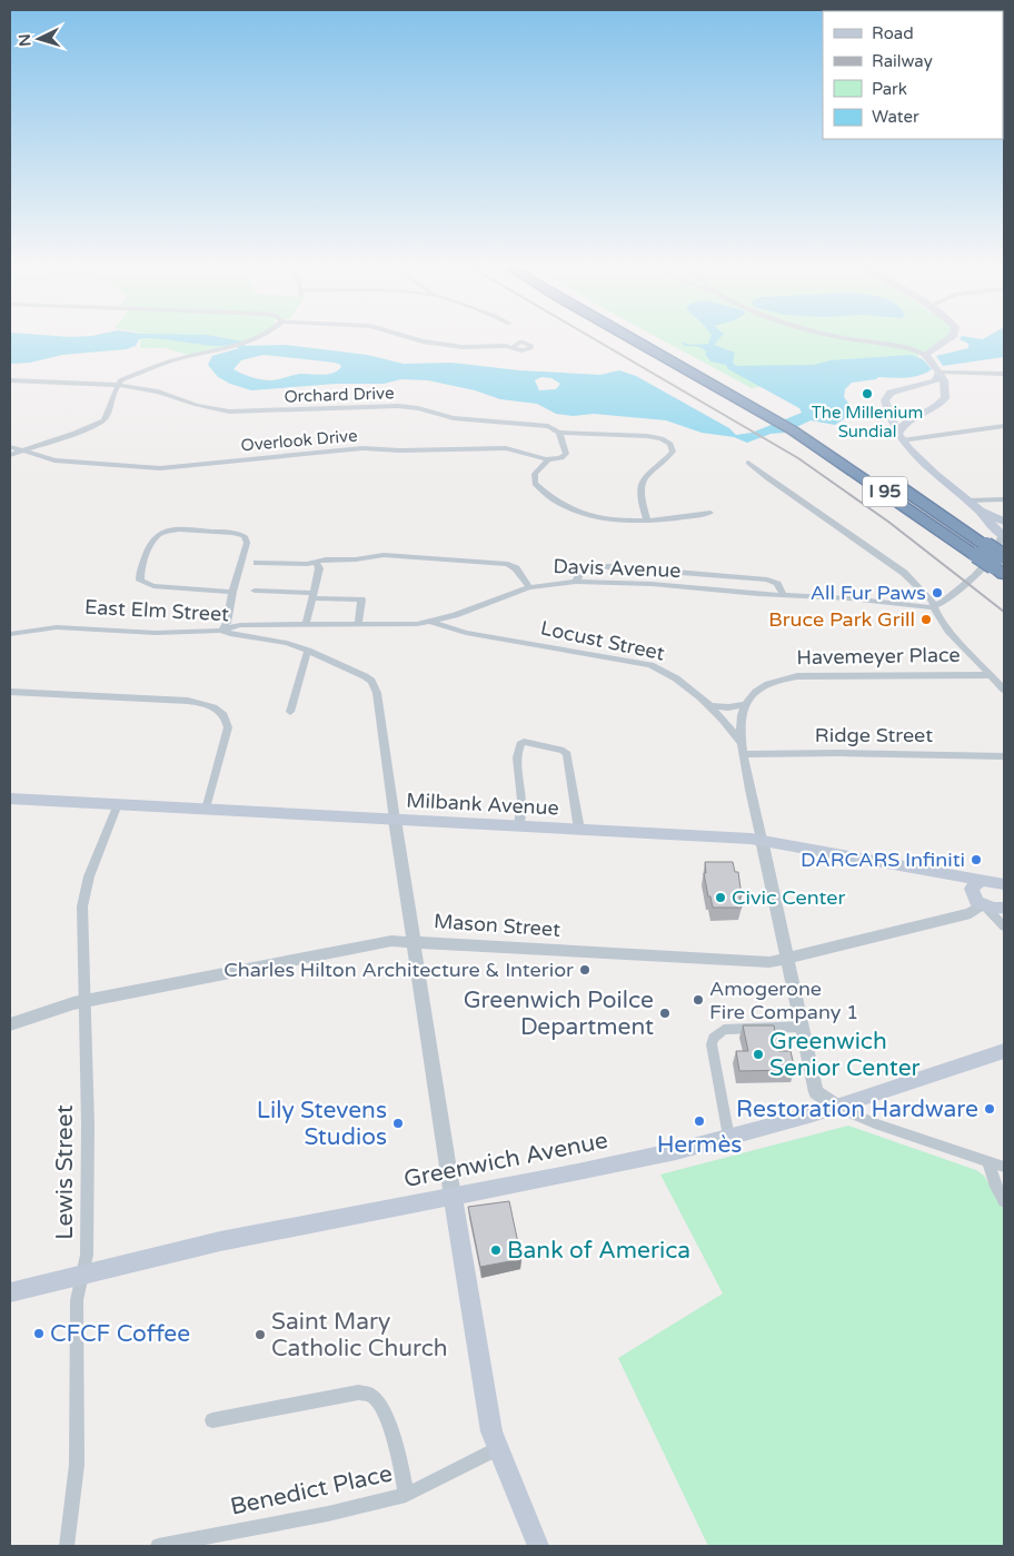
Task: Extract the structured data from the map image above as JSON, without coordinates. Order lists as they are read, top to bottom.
{
  "streets": {
    "highway": ["I 95"],
    "main road": ["Milbank Avenue", "Mason Street", "Greenwich Avenue"],
    "street": [
      "Orchard Drive",
      "Overlook Drive",
      "Davis Avenue",
      "East Elm Street",
      "Locust Street",
      "Havemeyer Place",
      "Ridge Street",
      "Lewis Street",
      "Benedict Place"
    ]
  },
  "crossings": [
    ["Davis Avenue", "East Elm Street"],
    ["Davis Avenue", "Locust Street"],
    ["East Elm Street", "Milbank Avenue"],
    ["East Elm Street", "Mason Street"],
    ["East Elm Street", "Greenwich Avenue"],
    ["Milbank Avenue", "Mason Street"],
    ["Milbank Avenue", "Lewis Street"],
    ["Mason Street", "Lewis Street"],
    ["Greenwich Avenue", "Lewis Street"]
  ],
  "places": [
    "The Millenium Sundial",
    "All Fur Paws",
    "Bruce Park Grill",
    "DARCARS Infiniti",
    "Civic Center",
    "Charles Hilton Architecture & Interior",
    "Amogerone Fire Company 1",
    "Greenwich Poilce Department",
    "Greenwich Senior Center",
    "Restoration Hardware",
    "Hermès",
    "Lily Stevens Studios",
    "Bank of America",
    "CFCF Coffee",
    "Saint Mary Catholic Church"
  ],
  "legend": [
    "Road",
    "Railway",
    "Park",
    "Water"
  ],
  "north": "left"
}
